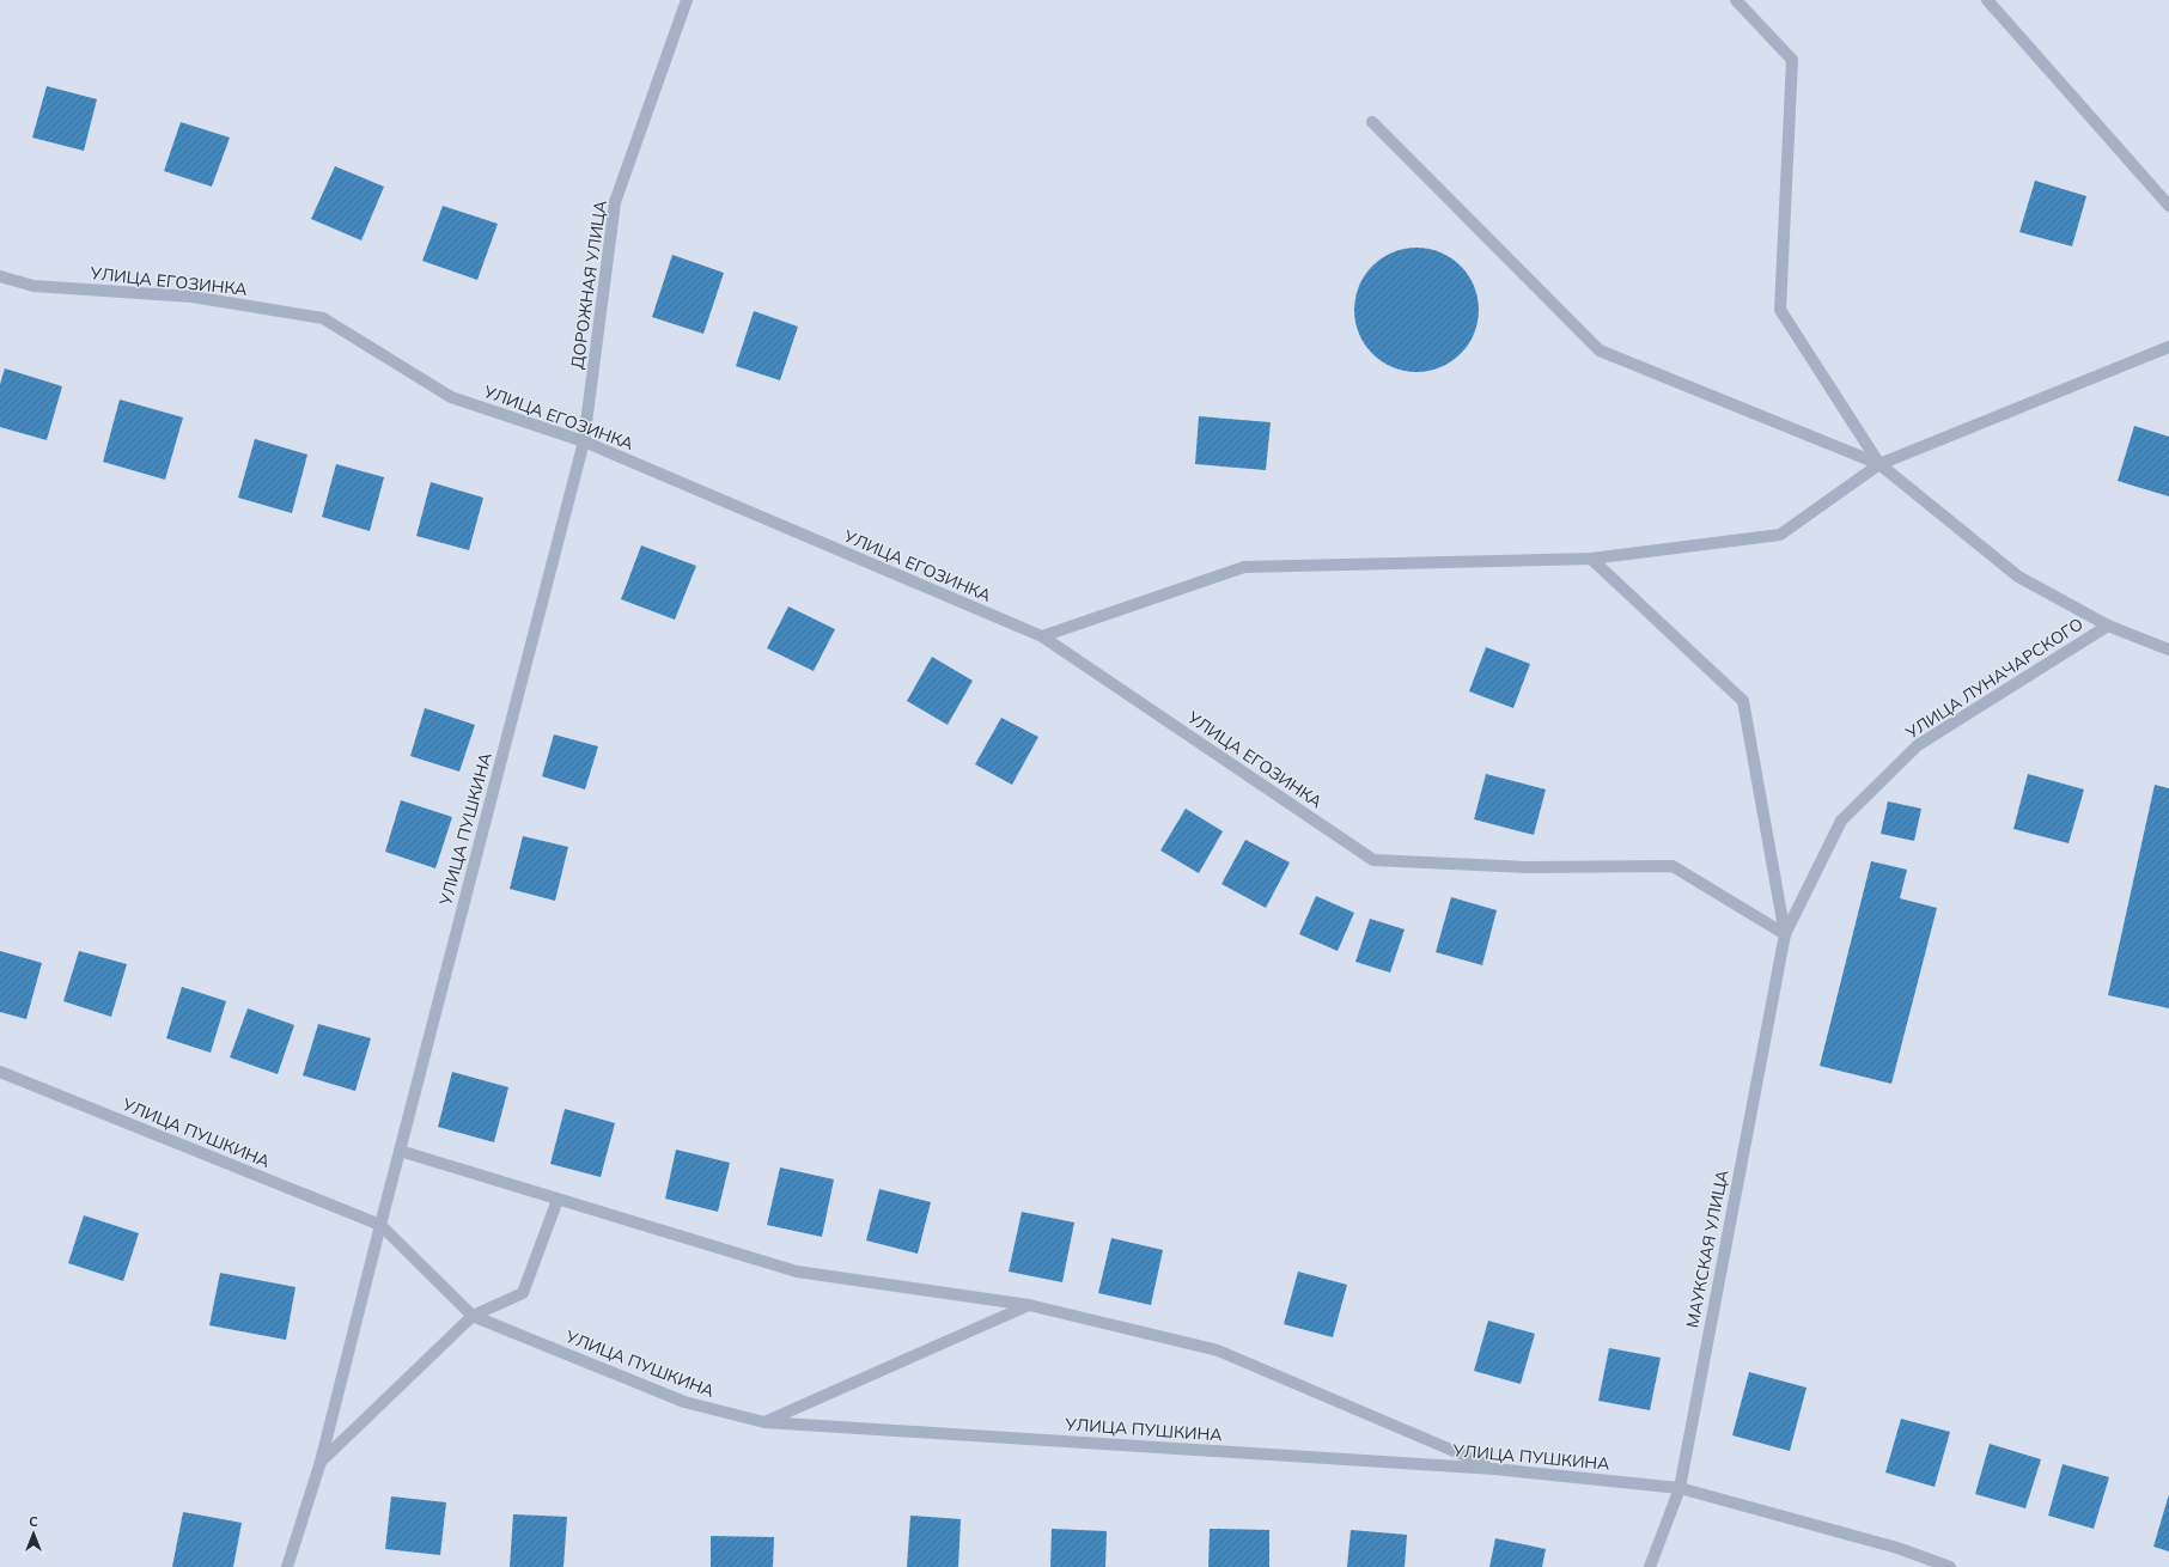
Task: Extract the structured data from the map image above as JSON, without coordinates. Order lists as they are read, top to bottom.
{
  "streets": {
    "street": [
      "УЛИЦА ЕГОЗИНКА",
      "ДОРОЖНАЯ УЛИЦА",
      "УЛИЦА ЛУНАЧАРСКОГО",
      "УЛИЦА ПУШКИНА",
      "МАУКСКАЯ УЛИЦА"
    ]
  },
  "crossings": [
    ["УЛИЦА ЕГОЗИНКА", "ДОРОЖНАЯ УЛИЦА"],
    ["УЛИЦА ЕГОЗИНКА", "УЛИЦА ЛУНАЧАРСКОГО"],
    ["УЛИЦА ЕГОЗИНКА", "УЛИЦА ПУШКИНА"],
    ["УЛИЦА ЕГОЗИНКА", "МАУКСКАЯ УЛИЦА"],
    ["ДОРОЖНАЯ УЛИЦА", "УЛИЦА ПУШКИНА"],
    ["УЛИЦА ЛУНАЧАРСКОГО", "МАУКСКАЯ УЛИЦА"],
    ["УЛИЦА ПУШКИНА", "МАУКСКАЯ УЛИЦА"]
  ],
  "north": "top"
}
